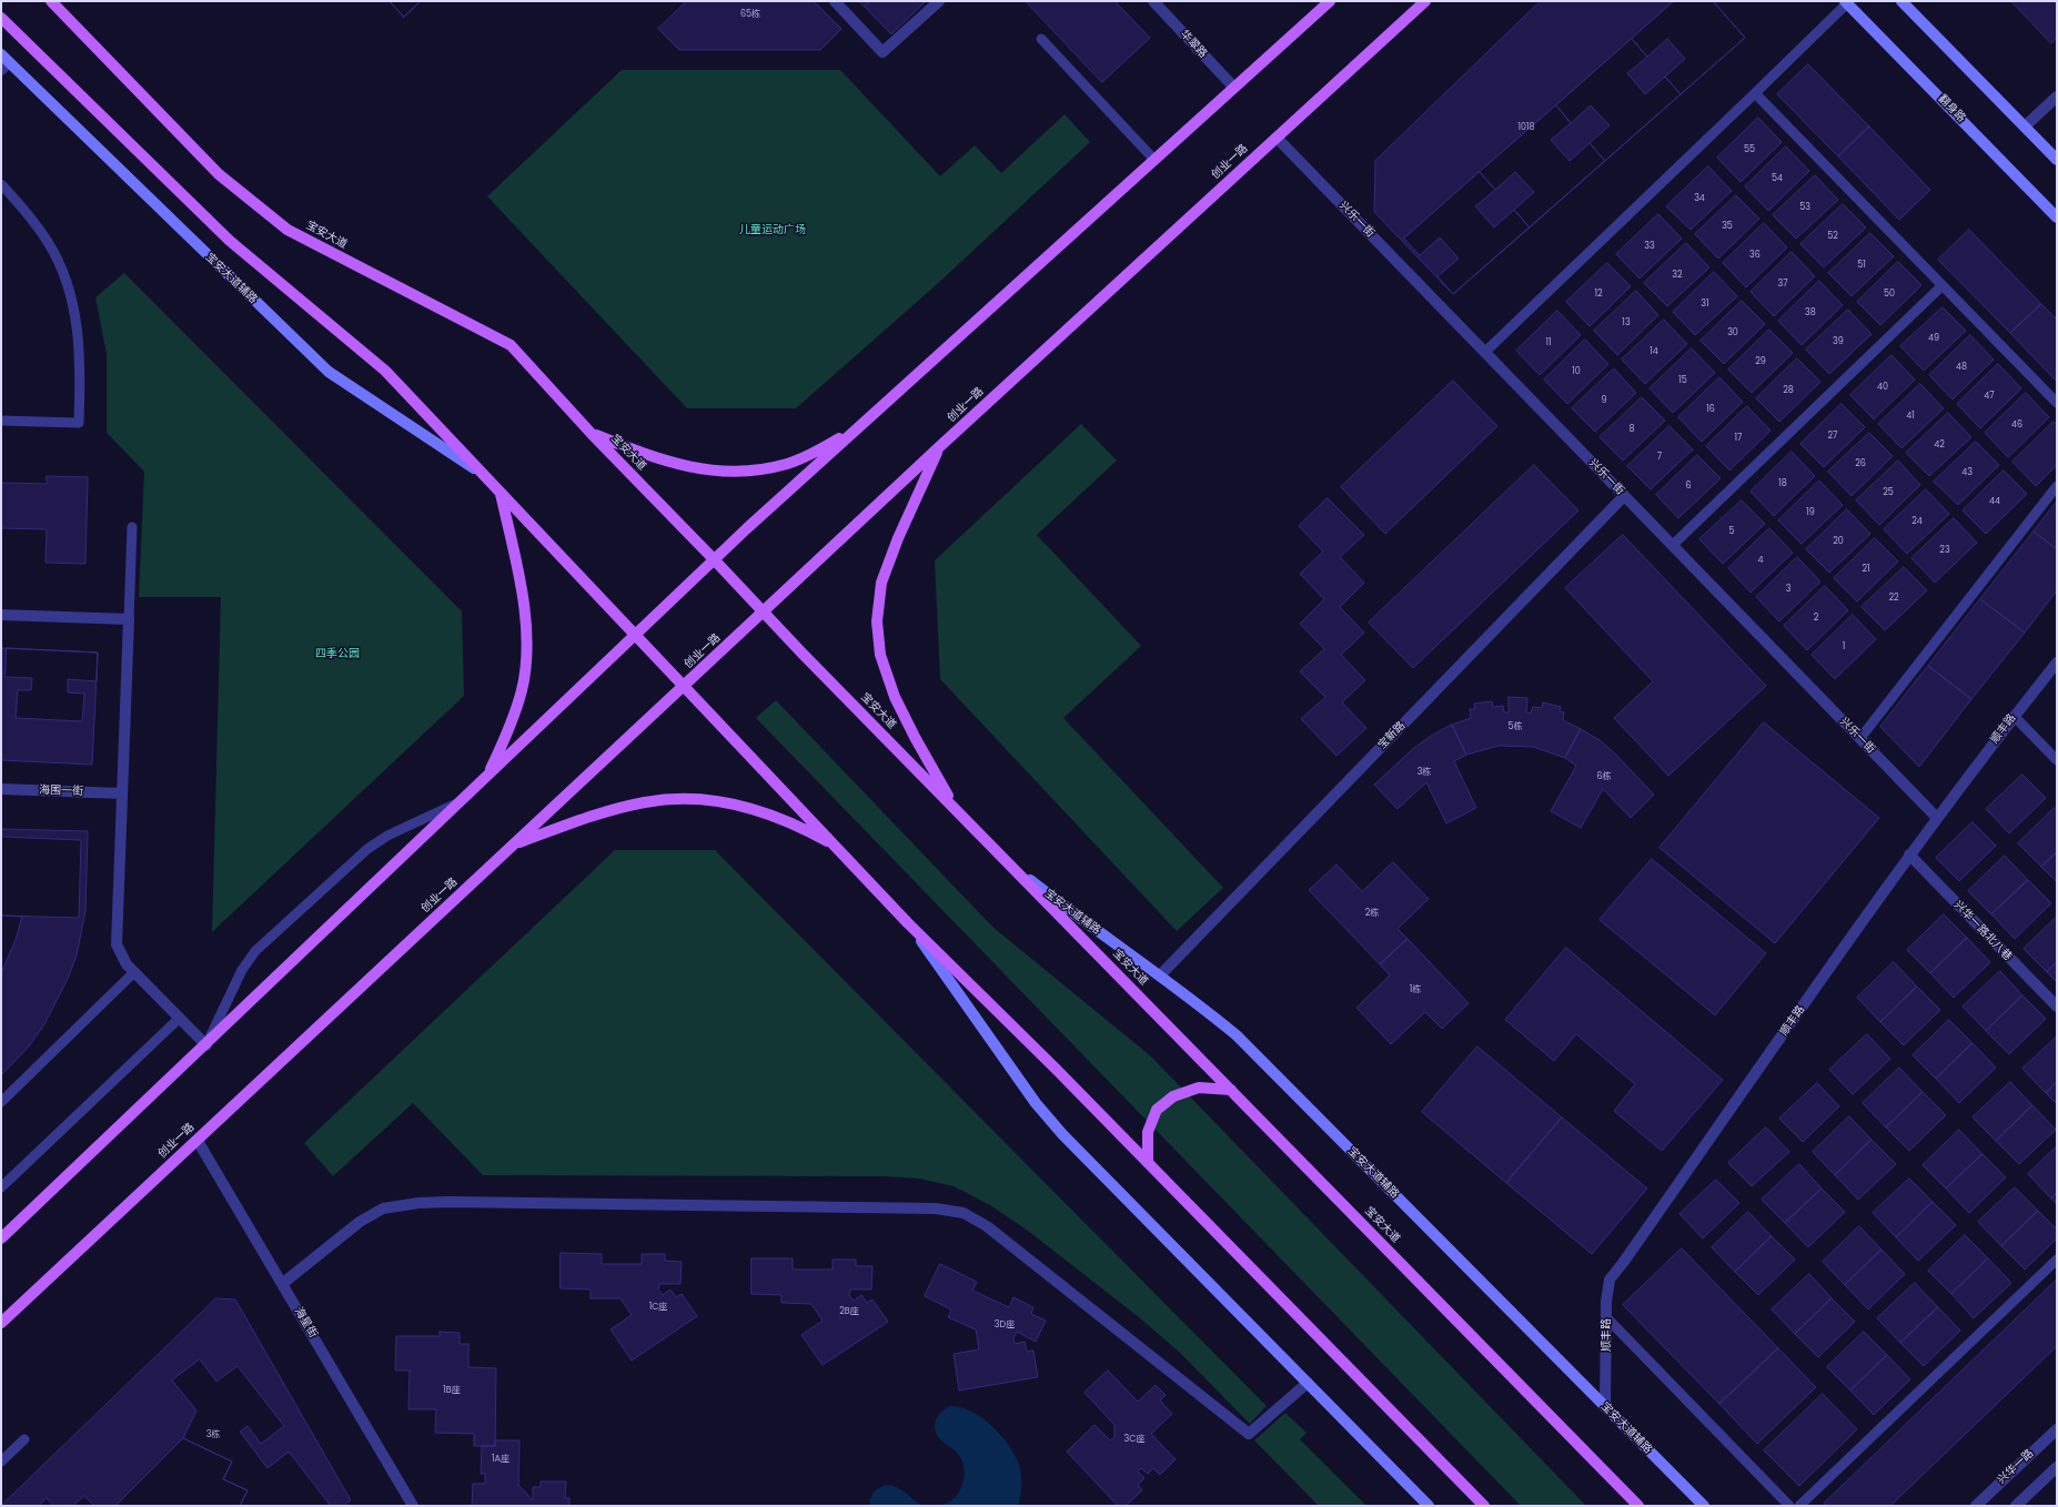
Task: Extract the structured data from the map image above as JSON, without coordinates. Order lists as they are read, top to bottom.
{
  "streets": {
    "main road": [
      "翻身路",
      "创业一路",
      "宝安大道",
      "宝安大道辅路"
    ],
    "street": [
      "华翠路",
      "兴乐一街",
      "顺丰路",
      "宝新路",
      "海围一街",
      "兴华一路北八巷",
      "海星街",
      "兴华一路"
    ]
  },
  "crossings": [
    ["创业一路", "兴乐一街"],
    ["创业一路", "宝安大道"],
    ["创业一路", "海星街"],
    ["兴乐一街", "顺丰路"],
    ["兴乐一街", "宝新路"],
    ["宝安大道", "宝安大道辅路"],
    ["宝安大道辅路", "顺丰路"],
    ["宝安大道辅路", "宝新路"],
    ["顺丰路", "兴华一路北八巷"]
  ],
  "parks": ["儿童运动广场", "四季公园"],
  "house_numbers": [
    "65栋",
    "1018",
    "55",
    "54",
    "34",
    "53",
    "35",
    "52",
    "33",
    "36",
    "51",
    "32",
    "37",
    "12",
    "50",
    "31",
    "38",
    "13",
    "30",
    "49",
    "39",
    "11",
    "14",
    "29",
    "48",
    "10",
    "15",
    "40",
    "28",
    "47",
    "9",
    "16",
    "41",
    "46",
    "8",
    "27",
    "17",
    "42",
    "7",
    "26",
    "43",
    "18",
    "6",
    "25",
    "44",
    "19",
    "24",
    "5",
    "20",
    "23",
    "4",
    "21",
    "3",
    "22",
    "2",
    "1",
    "5栋",
    "3栋",
    "6栋",
    "2栋",
    "1栋",
    "1C座",
    "2B座",
    "3D座",
    "1B座",
    "3栋",
    "3C座",
    "1A座"
  ]
}
